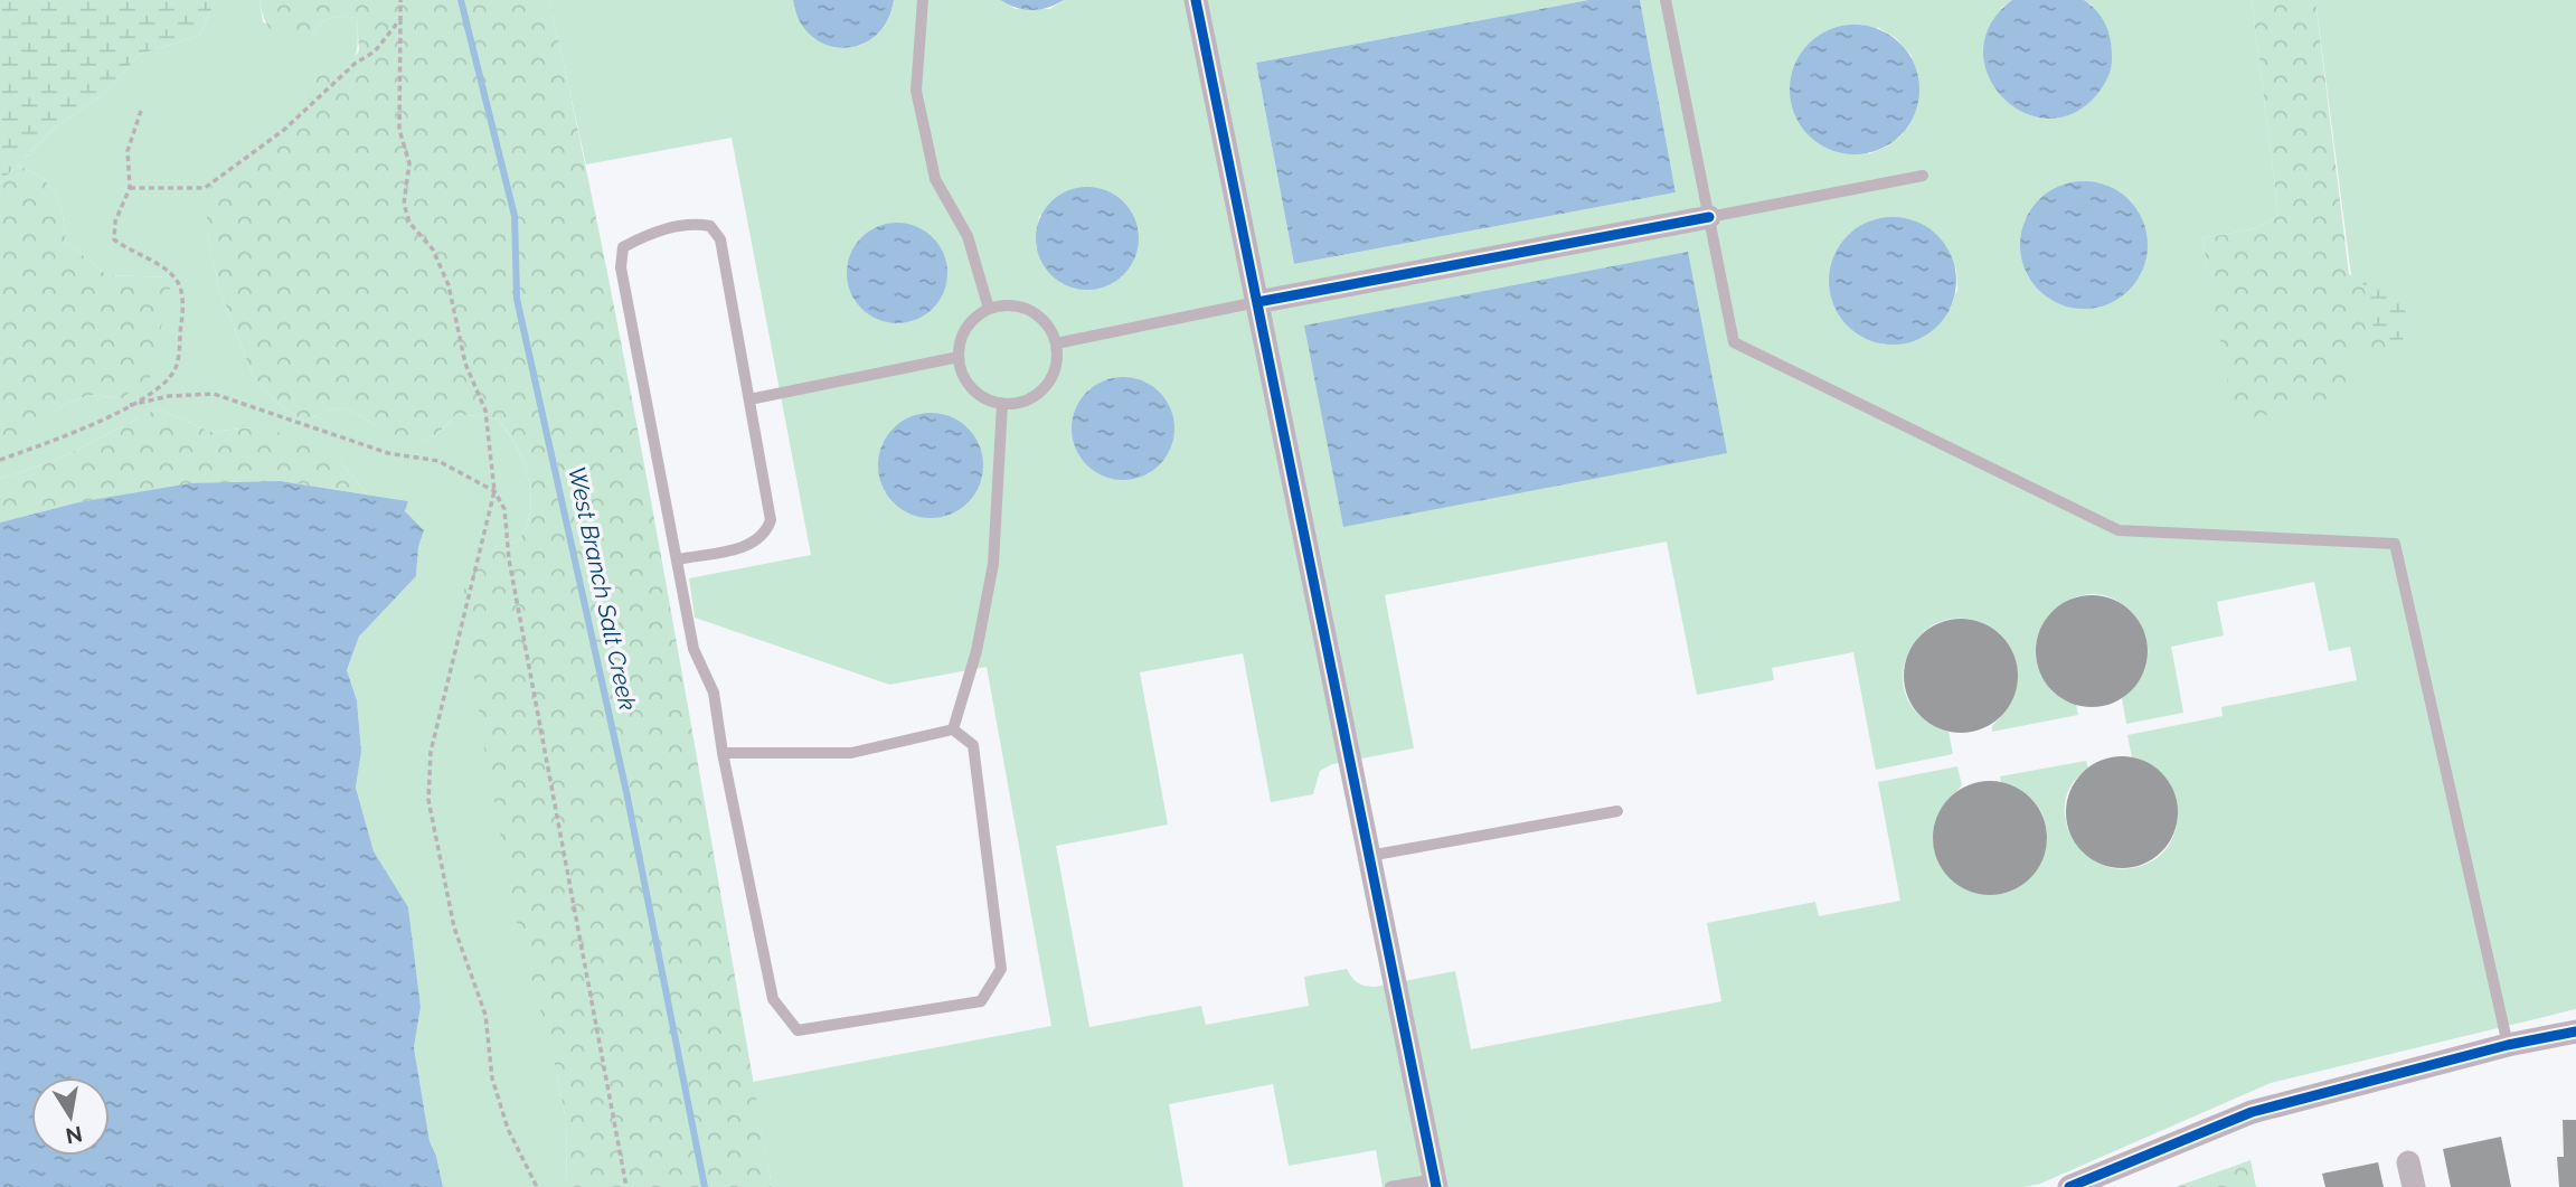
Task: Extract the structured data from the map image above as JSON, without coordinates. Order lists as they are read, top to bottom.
{
  "water": ["West Branch Salt Creek"],
  "north": "bottom"
}
